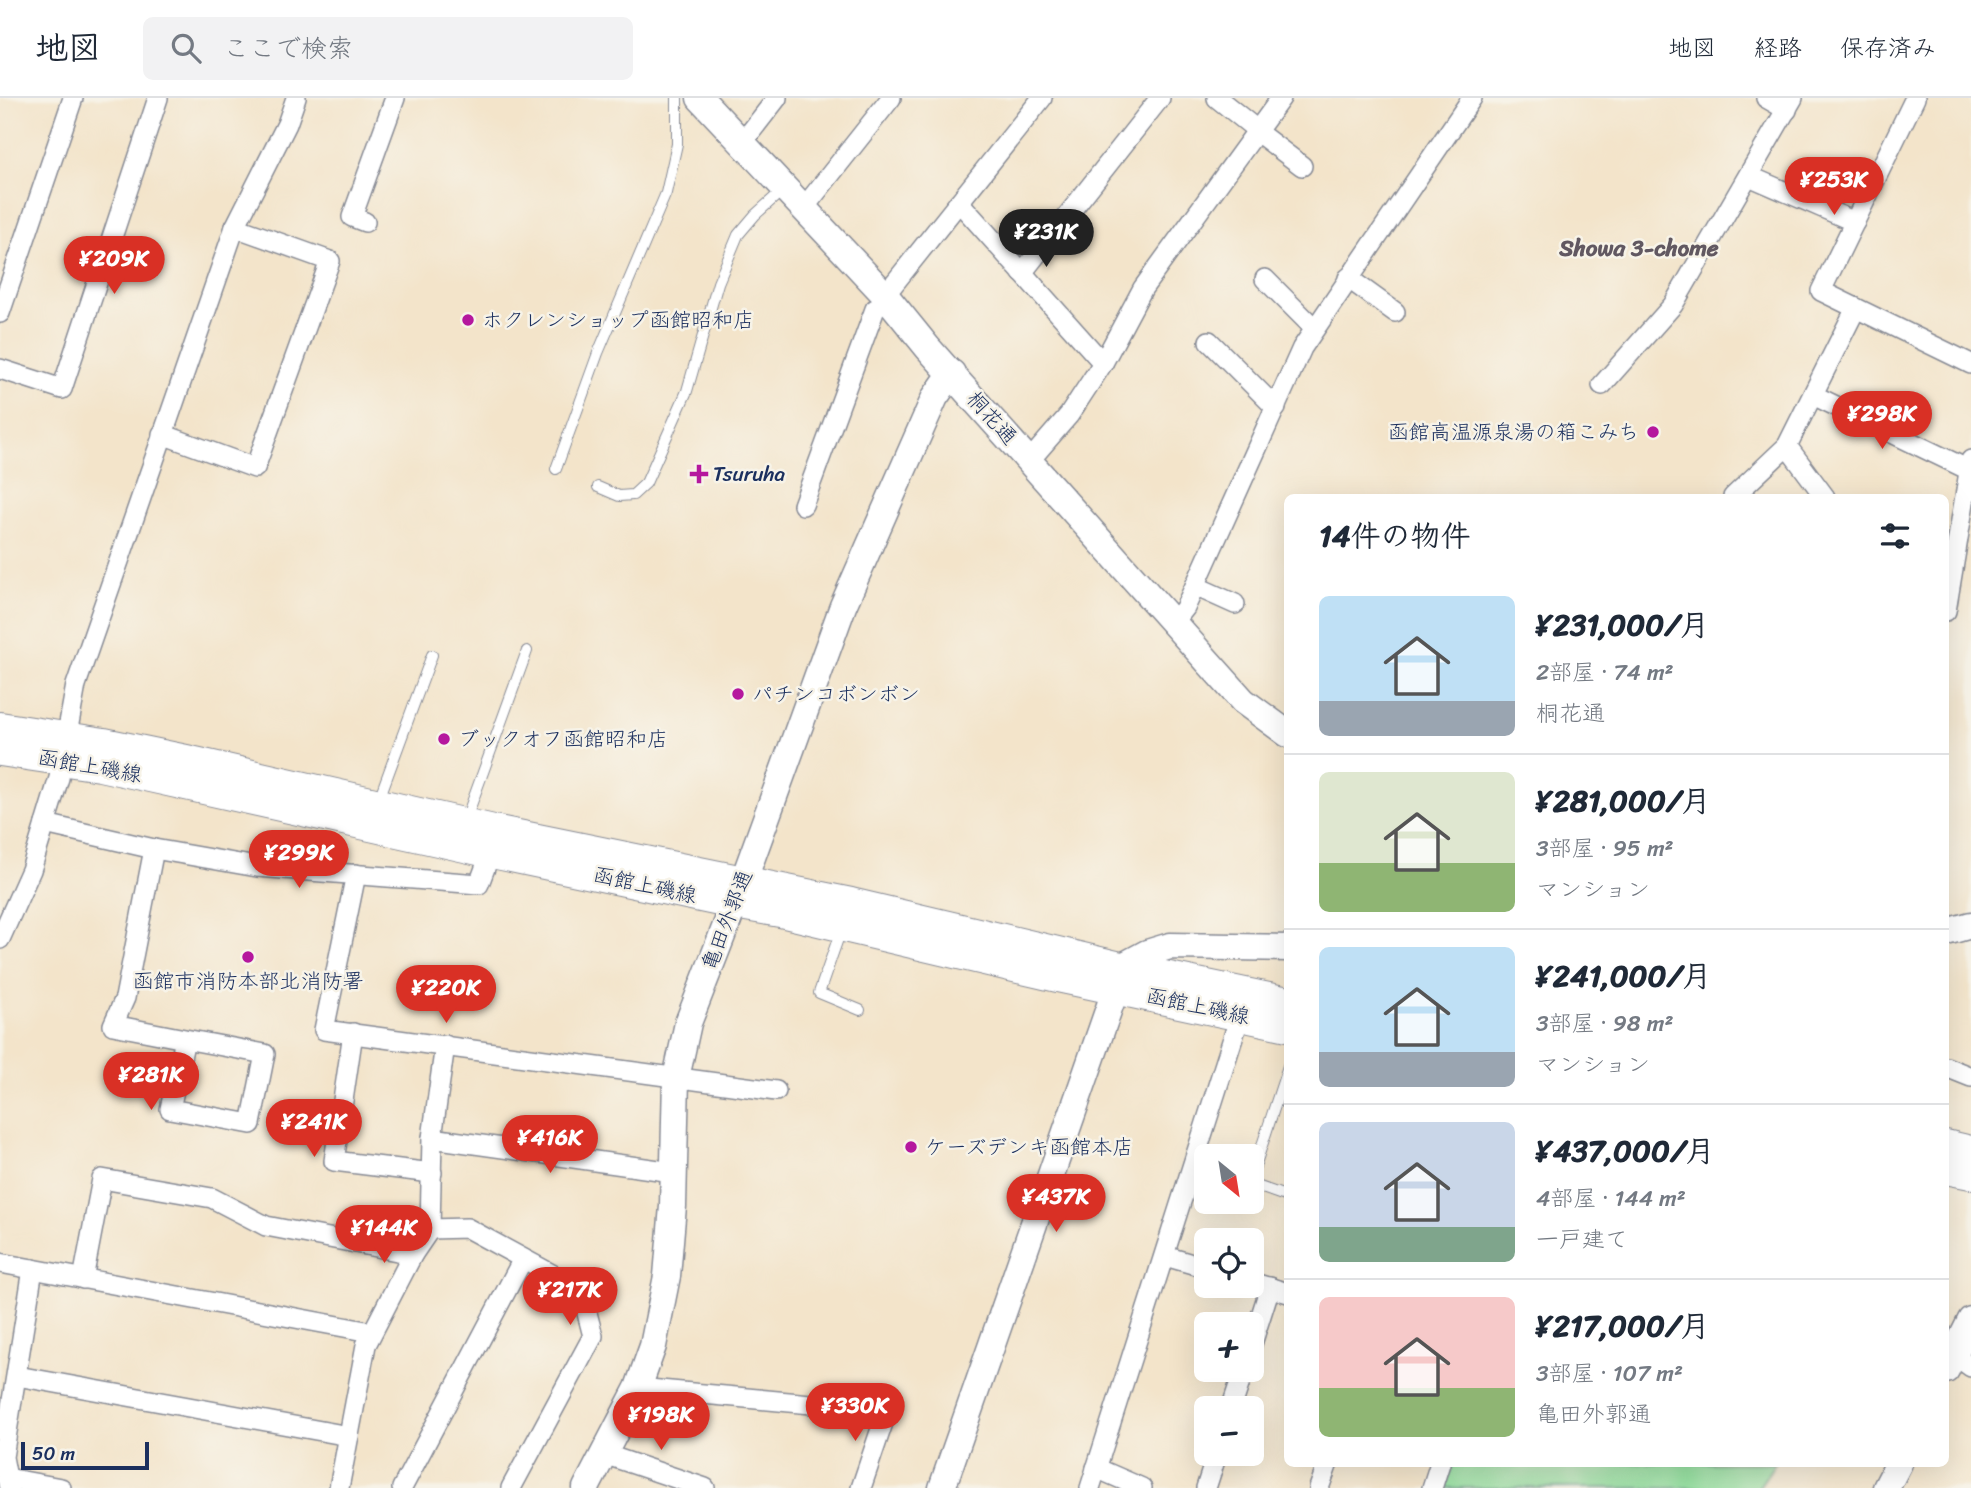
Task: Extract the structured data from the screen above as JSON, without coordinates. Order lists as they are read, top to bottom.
{
  "streets": {
    "main road": ["函館上磯線"],
    "street": ["桐花通", "亀田外郭通"]
  },
  "crossings": [
    ["桐花通", "亀田外郭通"],
    ["函館上磯線", "亀田外郭通"]
  ],
  "districts": ["Showa 3-chome"],
  "places": {
    "other": [
      "ホクレンショップ函館昭和店",
      "函館高温源泉湯の箱こみち",
      "パチンコボンボン",
      "ブックオフ函館昭和店",
      "函館市消防本部北消防署",
      "ケーズデンキ函館本店"
    ],
    "health": ["Tsuruha"]
  },
  "scale_bar": "50 m",
  "north": "bottom right",
  "page": {
    "header": "地図",
    "search": "ここで検索",
    "nav": ["地図", "経路", "保存済み"],
    "price": [
      "¥253K",
      "¥231K",
      "¥209K",
      "¥298K",
      "¥299K",
      "¥220K",
      "¥281K",
      "¥241K",
      "¥416K",
      "¥437K",
      "¥144K",
      "¥217K",
      "¥330K",
      "¥198K"
    ],
    "heading": "14件の物件",
    "list": [
      {
        "name": "¥231,000/月",
        "note": "2部屋 · 74 m² · 桐花通"
      },
      {
        "name": "¥281,000/月",
        "note": "3部屋 · 95 m² · マンション"
      },
      {
        "name": "¥241,000/月",
        "note": "3部屋 · 98 m² · マンション"
      },
      {
        "name": "¥437,000/月",
        "note": "4部屋 · 144 m² · 一戸建て"
      },
      {
        "name": "¥217,000/月",
        "note": "3部屋 · 107 m² · 亀田外郭通"
      }
    ],
    "map_buttons": ["+", "−"],
    "scale": "50 m"
  }
}
